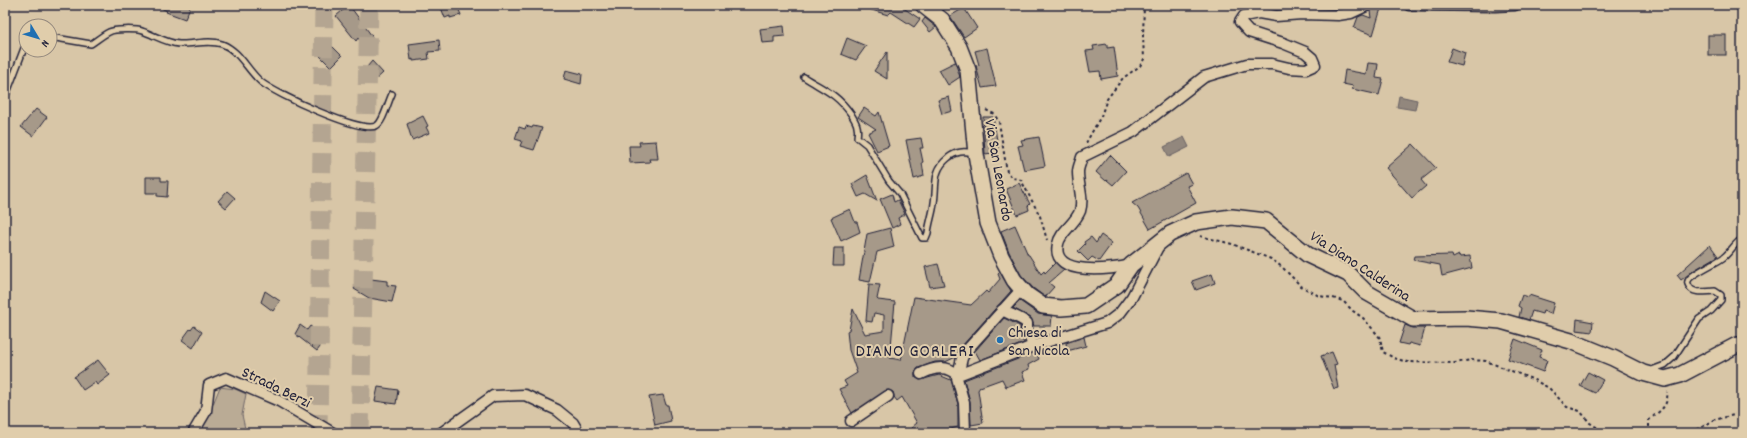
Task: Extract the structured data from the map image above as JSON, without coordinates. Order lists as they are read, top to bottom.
{
  "streets": {
    "main road": ["Via San Leonardo", "Via Diano Calderina"],
    "street": ["Strada Berzi"]
  },
  "crossings": [
    ["Via San Leonardo", "Via Diano Calderina"]
  ],
  "districts": ["DIANO GORLERI"],
  "places": ["Chiesa di San Nicola"],
  "north": "bottom right"
}
